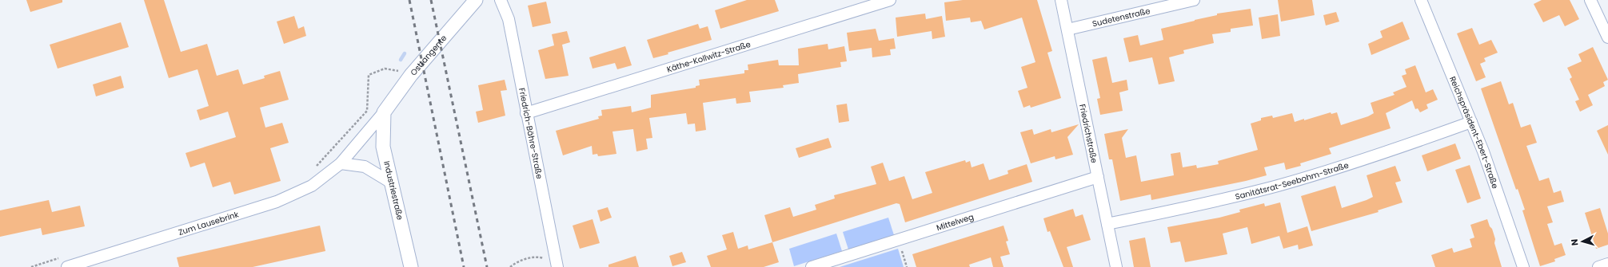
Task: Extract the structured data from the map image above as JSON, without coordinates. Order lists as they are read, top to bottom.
{
  "streets": {
    "street": [
      "Sudetenstraße",
      "Osttangente",
      "Käthe-Kollwitz-Straße",
      "Reichspräsident-Ebert-Straße",
      "Friedrich-Bähre-Straße",
      "Friedrichstraße",
      "Sanitätsrat-Seebohm-Straße",
      "Industriestraße",
      "Mittelweg",
      "Zum Lausebrink"
    ]
  },
  "crossings": [
    ["Sudetenstraße", "Friedrichstraße"],
    ["Osttangente", "Industriestraße"],
    ["Osttangente", "Zum Lausebrink"],
    ["Käthe-Kollwitz-Straße", "Friedrich-Bähre-Straße"],
    ["Reichspräsident-Ebert-Straße", "Sanitätsrat-Seebohm-Straße"],
    ["Friedrichstraße", "Sanitätsrat-Seebohm-Straße"],
    ["Friedrichstraße", "Mittelweg"],
    ["Industriestraße", "Zum Lausebrink"]
  ],
  "north": "left"
}
